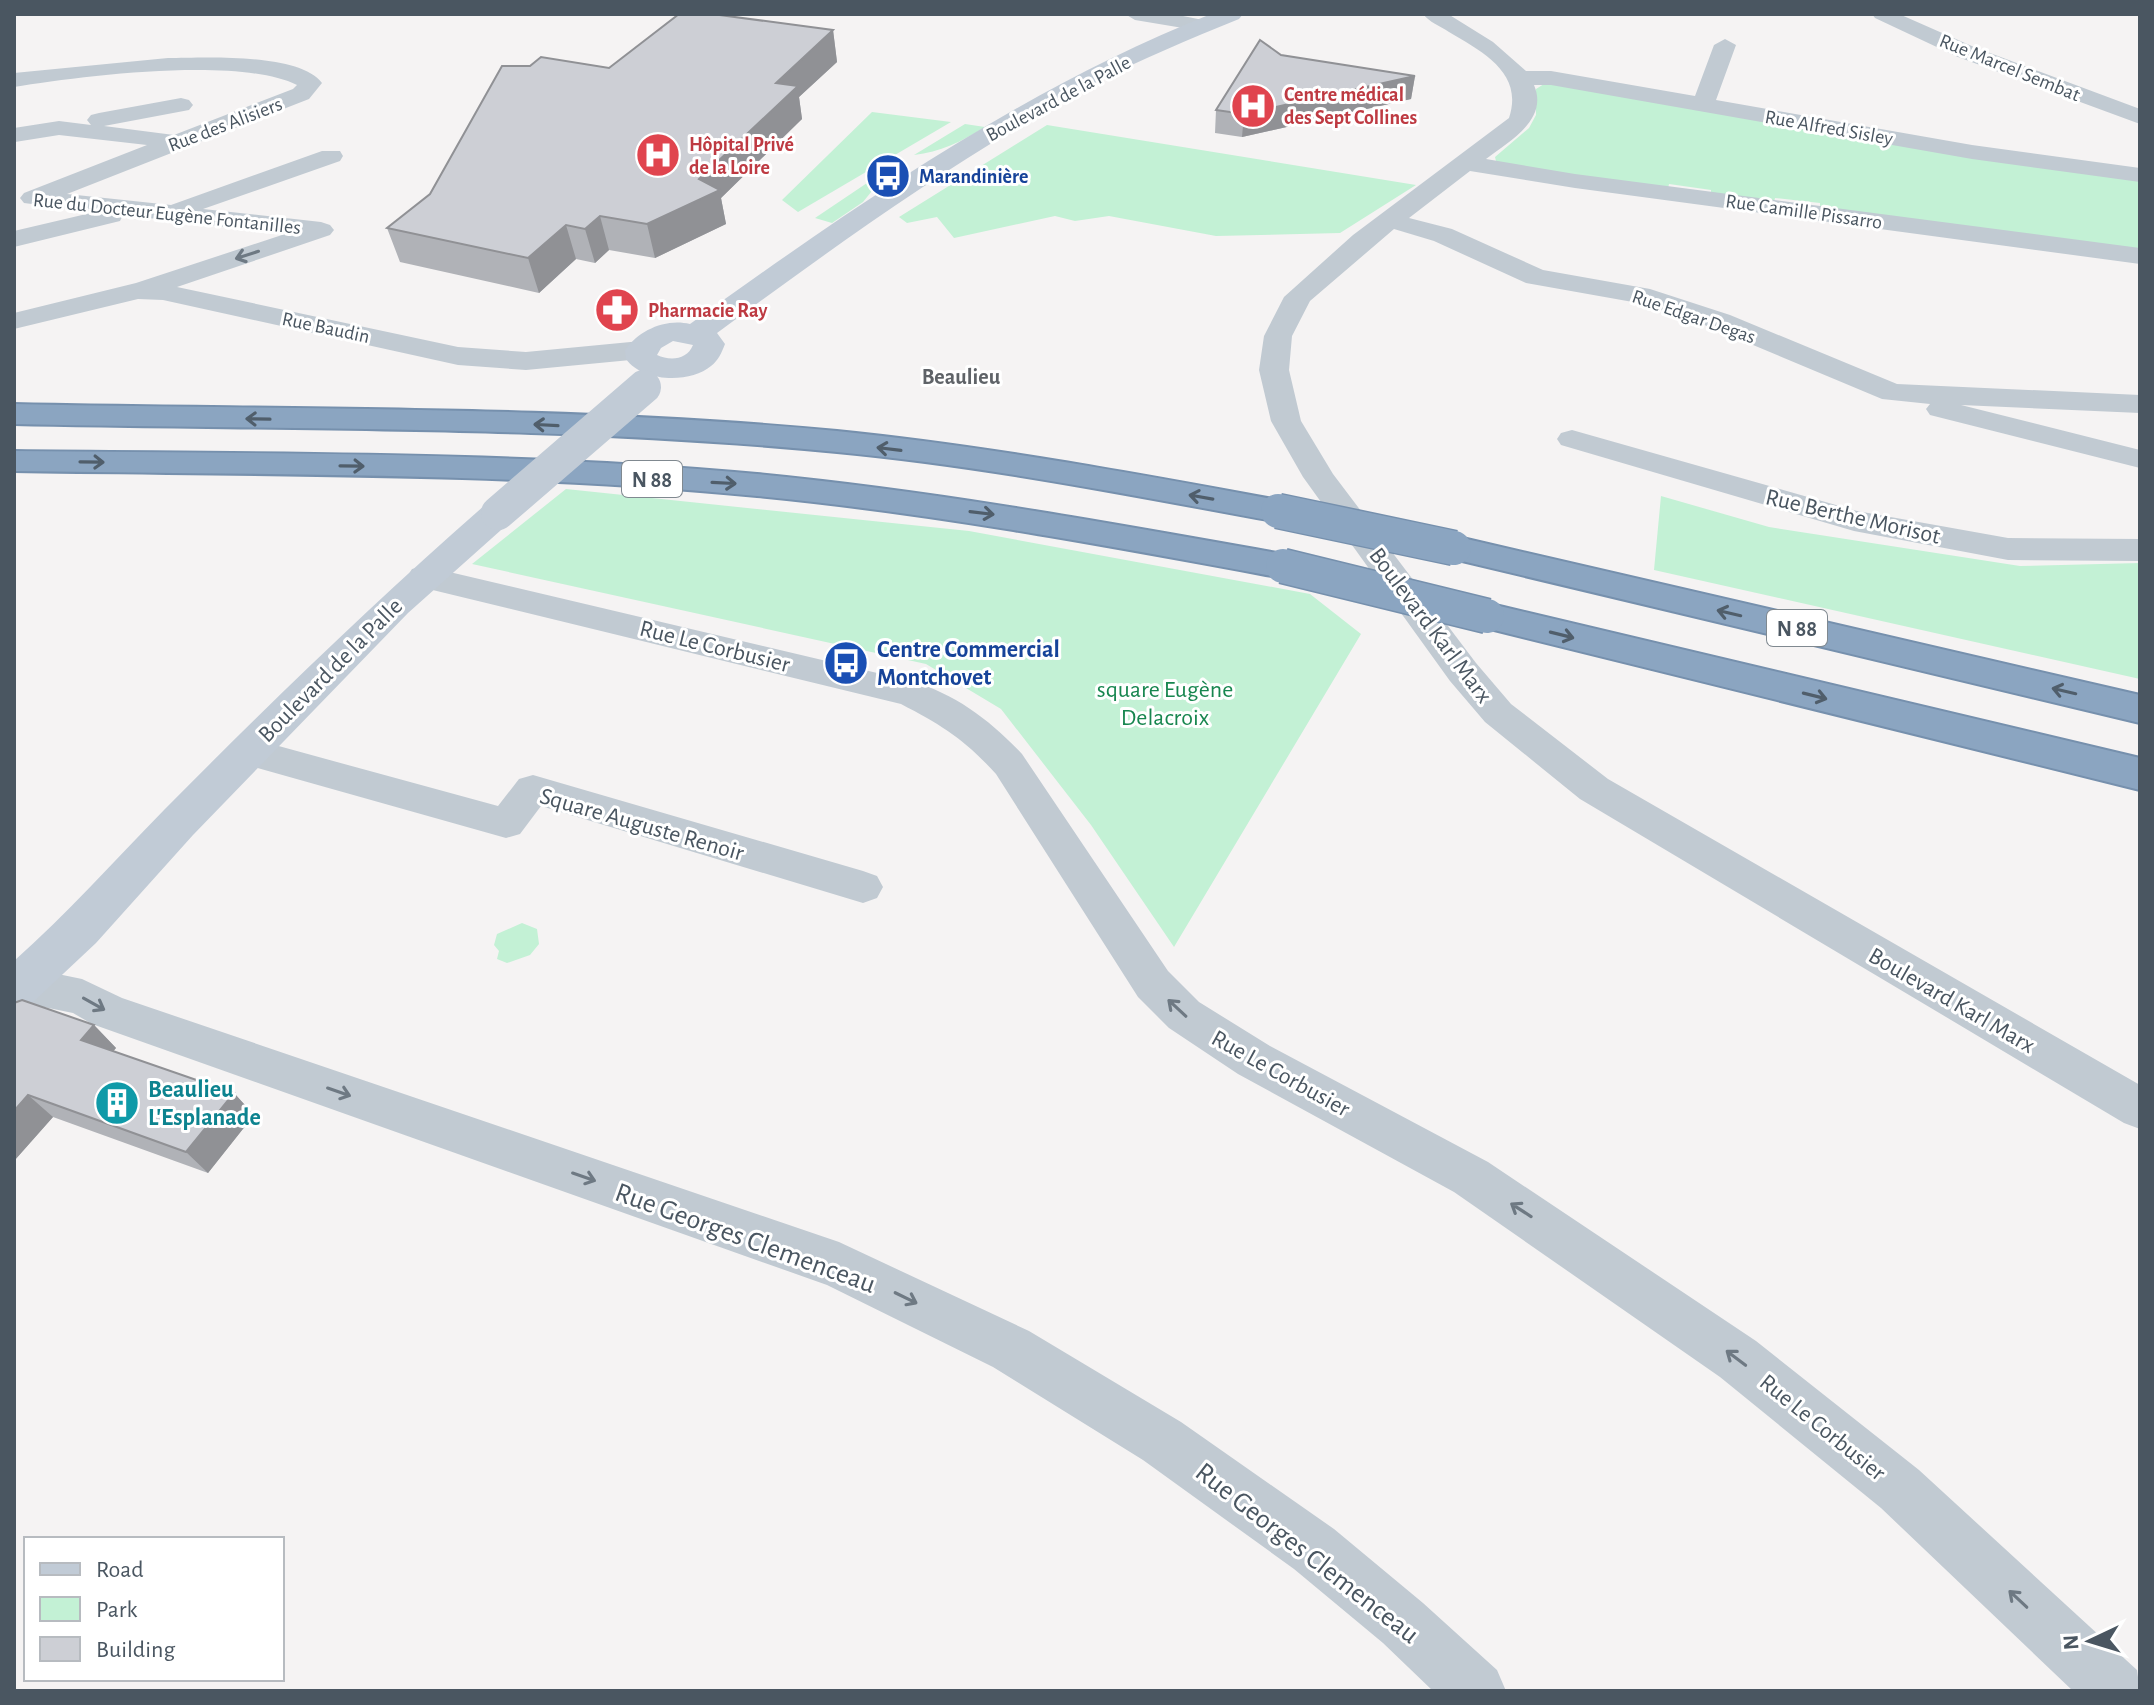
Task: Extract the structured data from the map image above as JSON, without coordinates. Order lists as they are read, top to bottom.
{
  "streets": {
    "highway": ["N 88"],
    "street": [
      "Rue Marcel Sembat",
      "Boulevard de la Palle",
      "Rue des Alisiers",
      "Rue Alfred Sisley",
      "Rue Camille Pissarro",
      "Rue du Docteur Eugène Fontanilles",
      "Rue Edgar Degas",
      "Rue Baudin",
      "Rue Berthe Morisot",
      "Boulevard Karl Marx",
      "Rue Le Corbusier",
      "Square Auguste Renoir",
      "Rue Georges Clemenceau"
    ]
  },
  "crossings": [
    ["Boulevard de la Palle", "Rue Baudin"],
    ["Boulevard de la Palle", "Rue Le Corbusier"],
    ["Boulevard de la Palle", "Square Auguste Renoir"],
    ["Boulevard de la Palle", "Rue Georges Clemenceau"],
    ["Rue des Alisiers", "Rue du Docteur Eugène Fontanilles"],
    ["Rue Alfred Sisley", "Boulevard Karl Marx"],
    ["Rue Camille Pissarro", "Boulevard Karl Marx"],
    ["Rue du Docteur Eugène Fontanilles", "Rue Baudin"],
    ["Rue Edgar Degas", "Boulevard Karl Marx"]
  ],
  "one_way": ["Rue Le Corbusier", "Rue Georges Clemenceau"],
  "districts": ["Beaulieu"],
  "parks": ["square Eugène Delacroix"],
  "places": {
    "hospital": ["Centre médical des Sept Collines", "Hôpital Privé de la Loire"],
    "bus stop": ["Marandinière", "Centre Commercial Montchovet"],
    "pharmacy": ["Pharmacie Ray"],
    "building": ["Beaulieu L'Esplanade"]
  },
  "legend": ["Road", "Park", "Building"],
  "north": "left"
}
